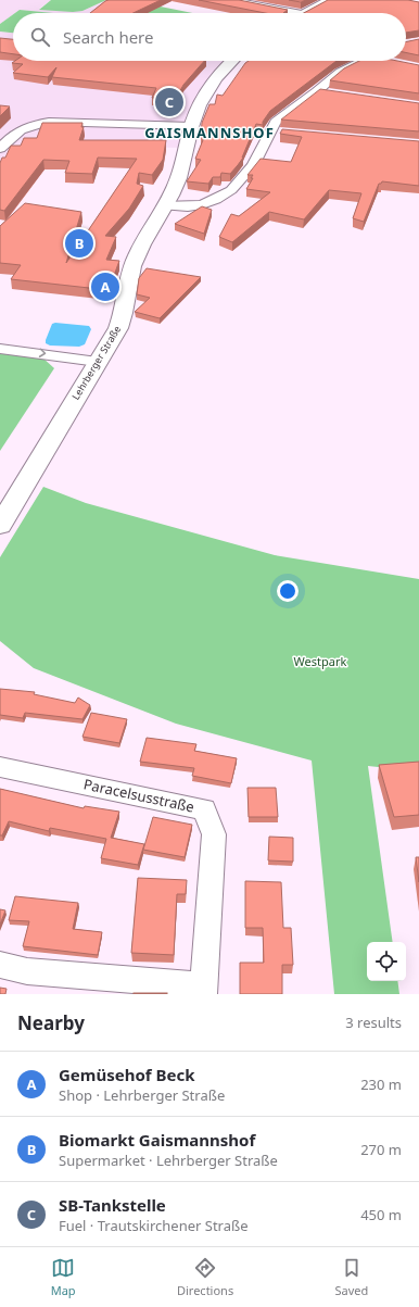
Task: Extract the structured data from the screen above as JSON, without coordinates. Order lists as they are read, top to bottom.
{
  "streets": {
    "street": ["Lehrberger Straße", "Paracelsusstraße"]
  },
  "districts": ["GAISMANNSHOF"],
  "parks": ["Westpark"],
  "page": {
    "search": "Search here",
    "pins": ["C", "B", "A"],
    "heading": ["Nearby", "3 results"],
    "list": [
      {
        "mark": "A",
        "name": "Gemüsehof Beck",
        "note": "Shop · Lehrberger Straße",
        "value": "230 m"
      },
      {
        "mark": "B",
        "name": "Biomarkt Gaismannshof",
        "note": "Supermarket · Lehrberger Straße",
        "value": "270 m"
      },
      {
        "mark": "C",
        "name": "SB-Tankstelle",
        "note": "Fuel · Trautskirchener Straße",
        "value": "450 m"
      }
    ],
    "nav": ["Map", "Directions", "Saved"]
  }
}
